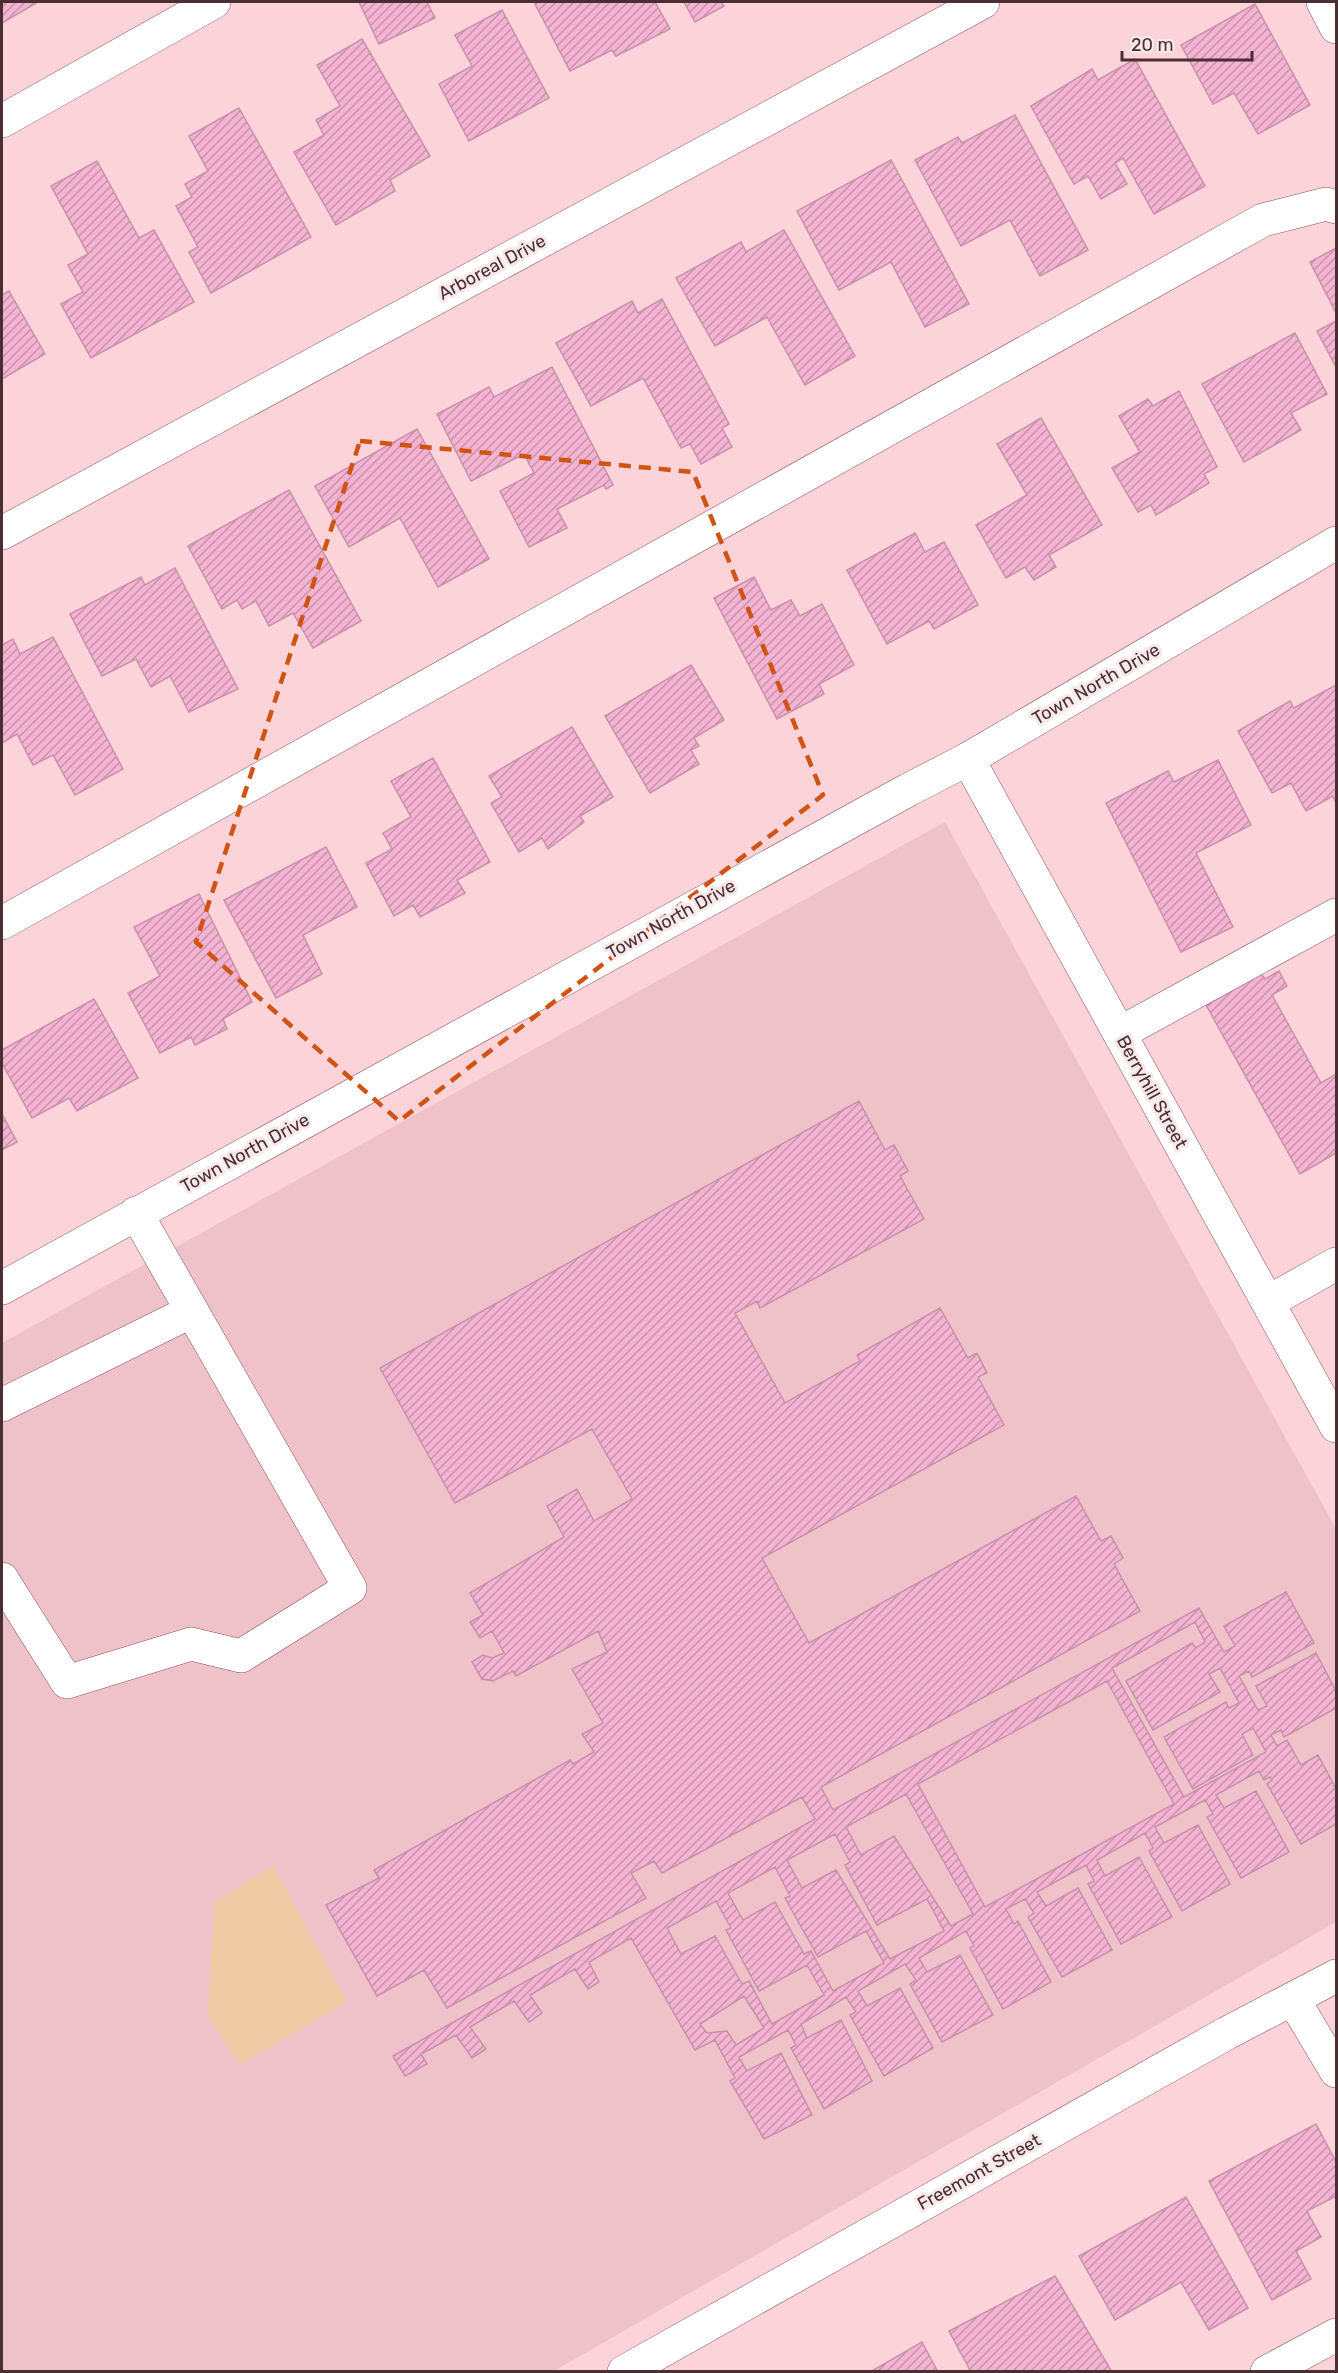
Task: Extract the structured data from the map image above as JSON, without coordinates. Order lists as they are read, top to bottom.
{
  "streets": {
    "street": [
      "Arboreal Drive",
      "Town North Drive",
      "Berryhill Street",
      "Freemont Street"
    ]
  },
  "crossings": [
    ["Town North Drive", "Berryhill Street"]
  ],
  "scale_bar": "20 m"
}
